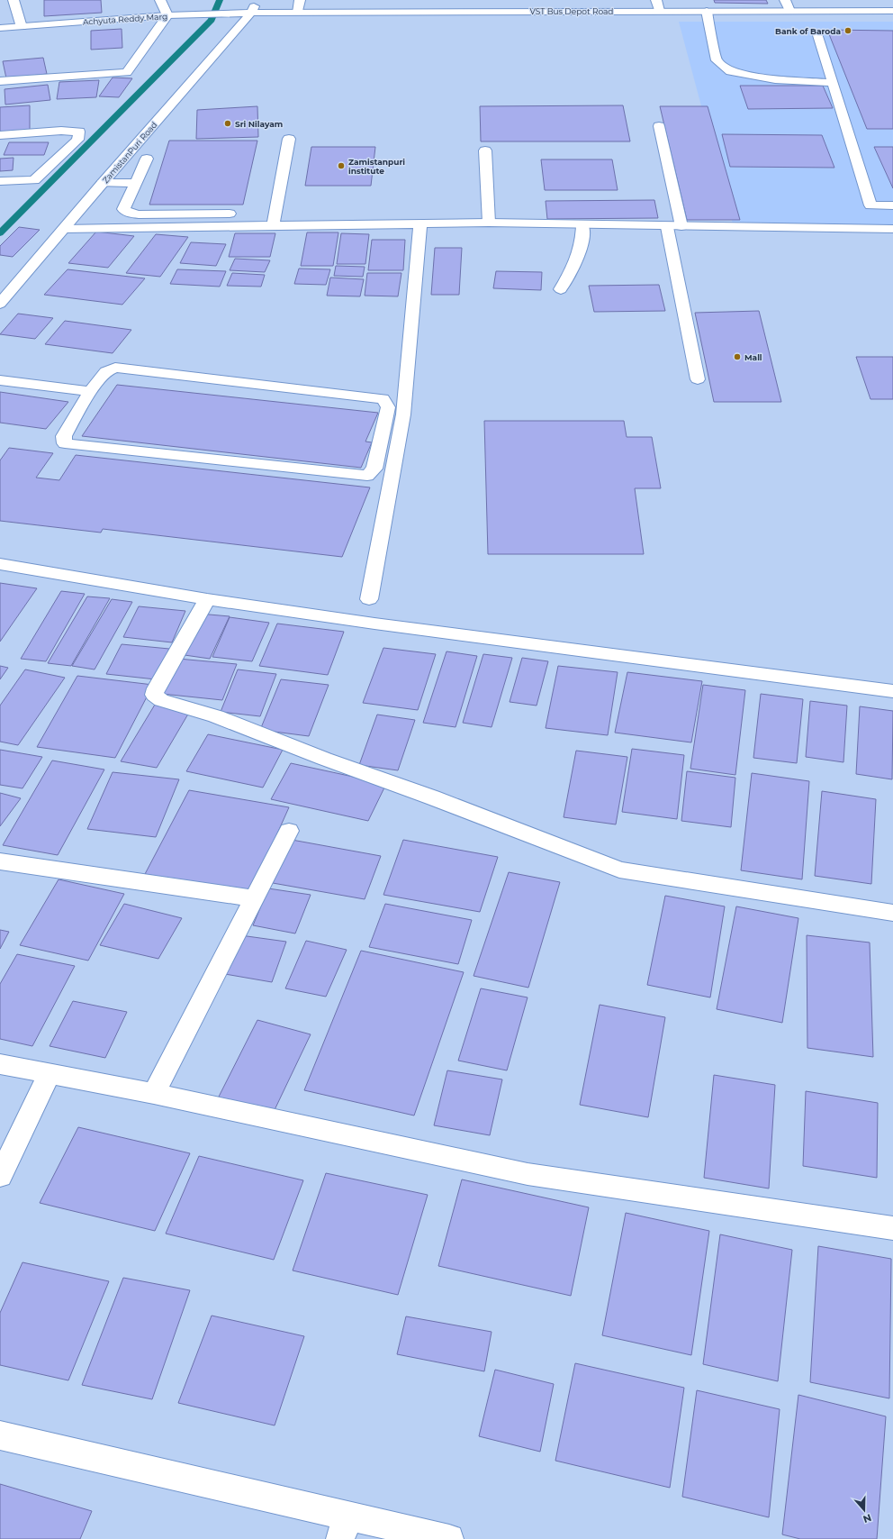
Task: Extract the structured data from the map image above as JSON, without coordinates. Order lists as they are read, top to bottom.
{
  "streets": {
    "street": ["VST Bus Depot Road", "Achyuta Reddy Marg", "ZamistanPuri Road"]
  },
  "crossings": [
    ["VST Bus Depot Road", "Achyuta Reddy Marg"],
    ["VST Bus Depot Road", "ZamistanPuri Road"],
    ["Achyuta Reddy Marg", "ZamistanPuri Road"]
  ],
  "places": [
    "Bank of Baroda",
    "Sri Nilayam",
    "Zamistanpuri institute",
    "Mall"
  ],
  "north": "bottom"
}
